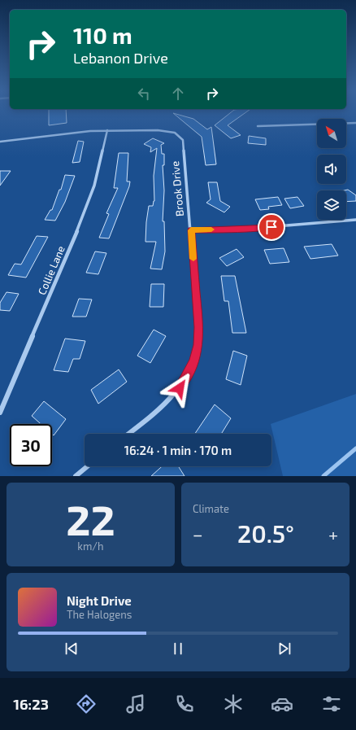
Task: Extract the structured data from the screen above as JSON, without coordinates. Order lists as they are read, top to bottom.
{
  "streets": {
    "street": ["Brook Drive", "Collie Lane"]
  },
  "crossings": [
    ["Brook Drive", "Collie Lane"]
  ],
  "north": "top left",
  "page": {
    "turn": ["110 m", "Lebanon Drive"],
    "limit": "30",
    "trip": "16:24 · 1 min · 170 m",
    "tile": [
      ["22", "km/h"],
      "Climate"
    ],
    "heat": ["−", "20.5°", "+"],
    "song": ["Night Drive", "The Halogens"],
    "tabs": "16:23"
  }
}
